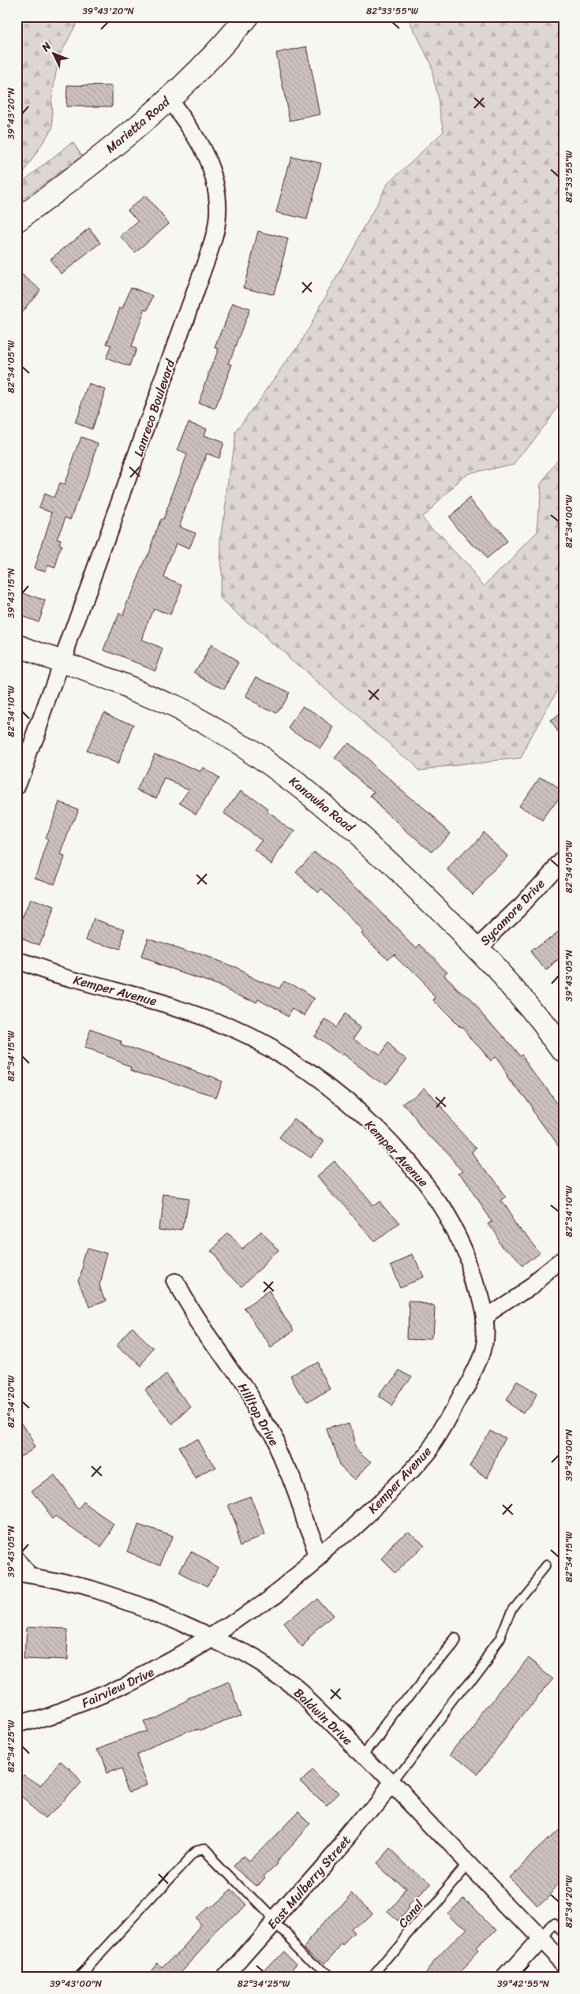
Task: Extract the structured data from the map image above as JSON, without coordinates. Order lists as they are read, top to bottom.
{
  "streets": {
    "street": [
      "Marietta Road",
      "Lanreco Boulevard",
      "Kanawha Road",
      "Sycamore Drive",
      "Kemper Avenue",
      "Hilltop Drive",
      "Fairview Drive",
      "Baldwin Drive",
      "East Mulberry Street"
    ],
    "lane": ["Canal"]
  },
  "crossings": [
    ["Marietta Road", "Lanreco Boulevard"],
    ["Lanreco Boulevard", "Kanawha Road"],
    ["Kanawha Road", "Sycamore Drive"],
    ["Kemper Avenue", "Hilltop Drive"],
    ["Kemper Avenue", "Fairview Drive"],
    ["Kemper Avenue", "Baldwin Drive"],
    ["Fairview Drive", "Baldwin Drive"],
    ["Baldwin Drive", "East Mulberry Street"],
    ["Baldwin Drive", "Canal"]
  ],
  "north": "top left",
  "coordinates": [
    "39°43'20\"N",
    "82°33'55\"W",
    "82°34'05\"W",
    "82°34'00\"W",
    "39°43'15\"N",
    "82°34'10\"W",
    "39°43'05\"N",
    "82°34'15\"W",
    "82°34'20\"W",
    "39°43'00\"N",
    "82°34'25\"W",
    "39°42'55\"N"
  ]
}
